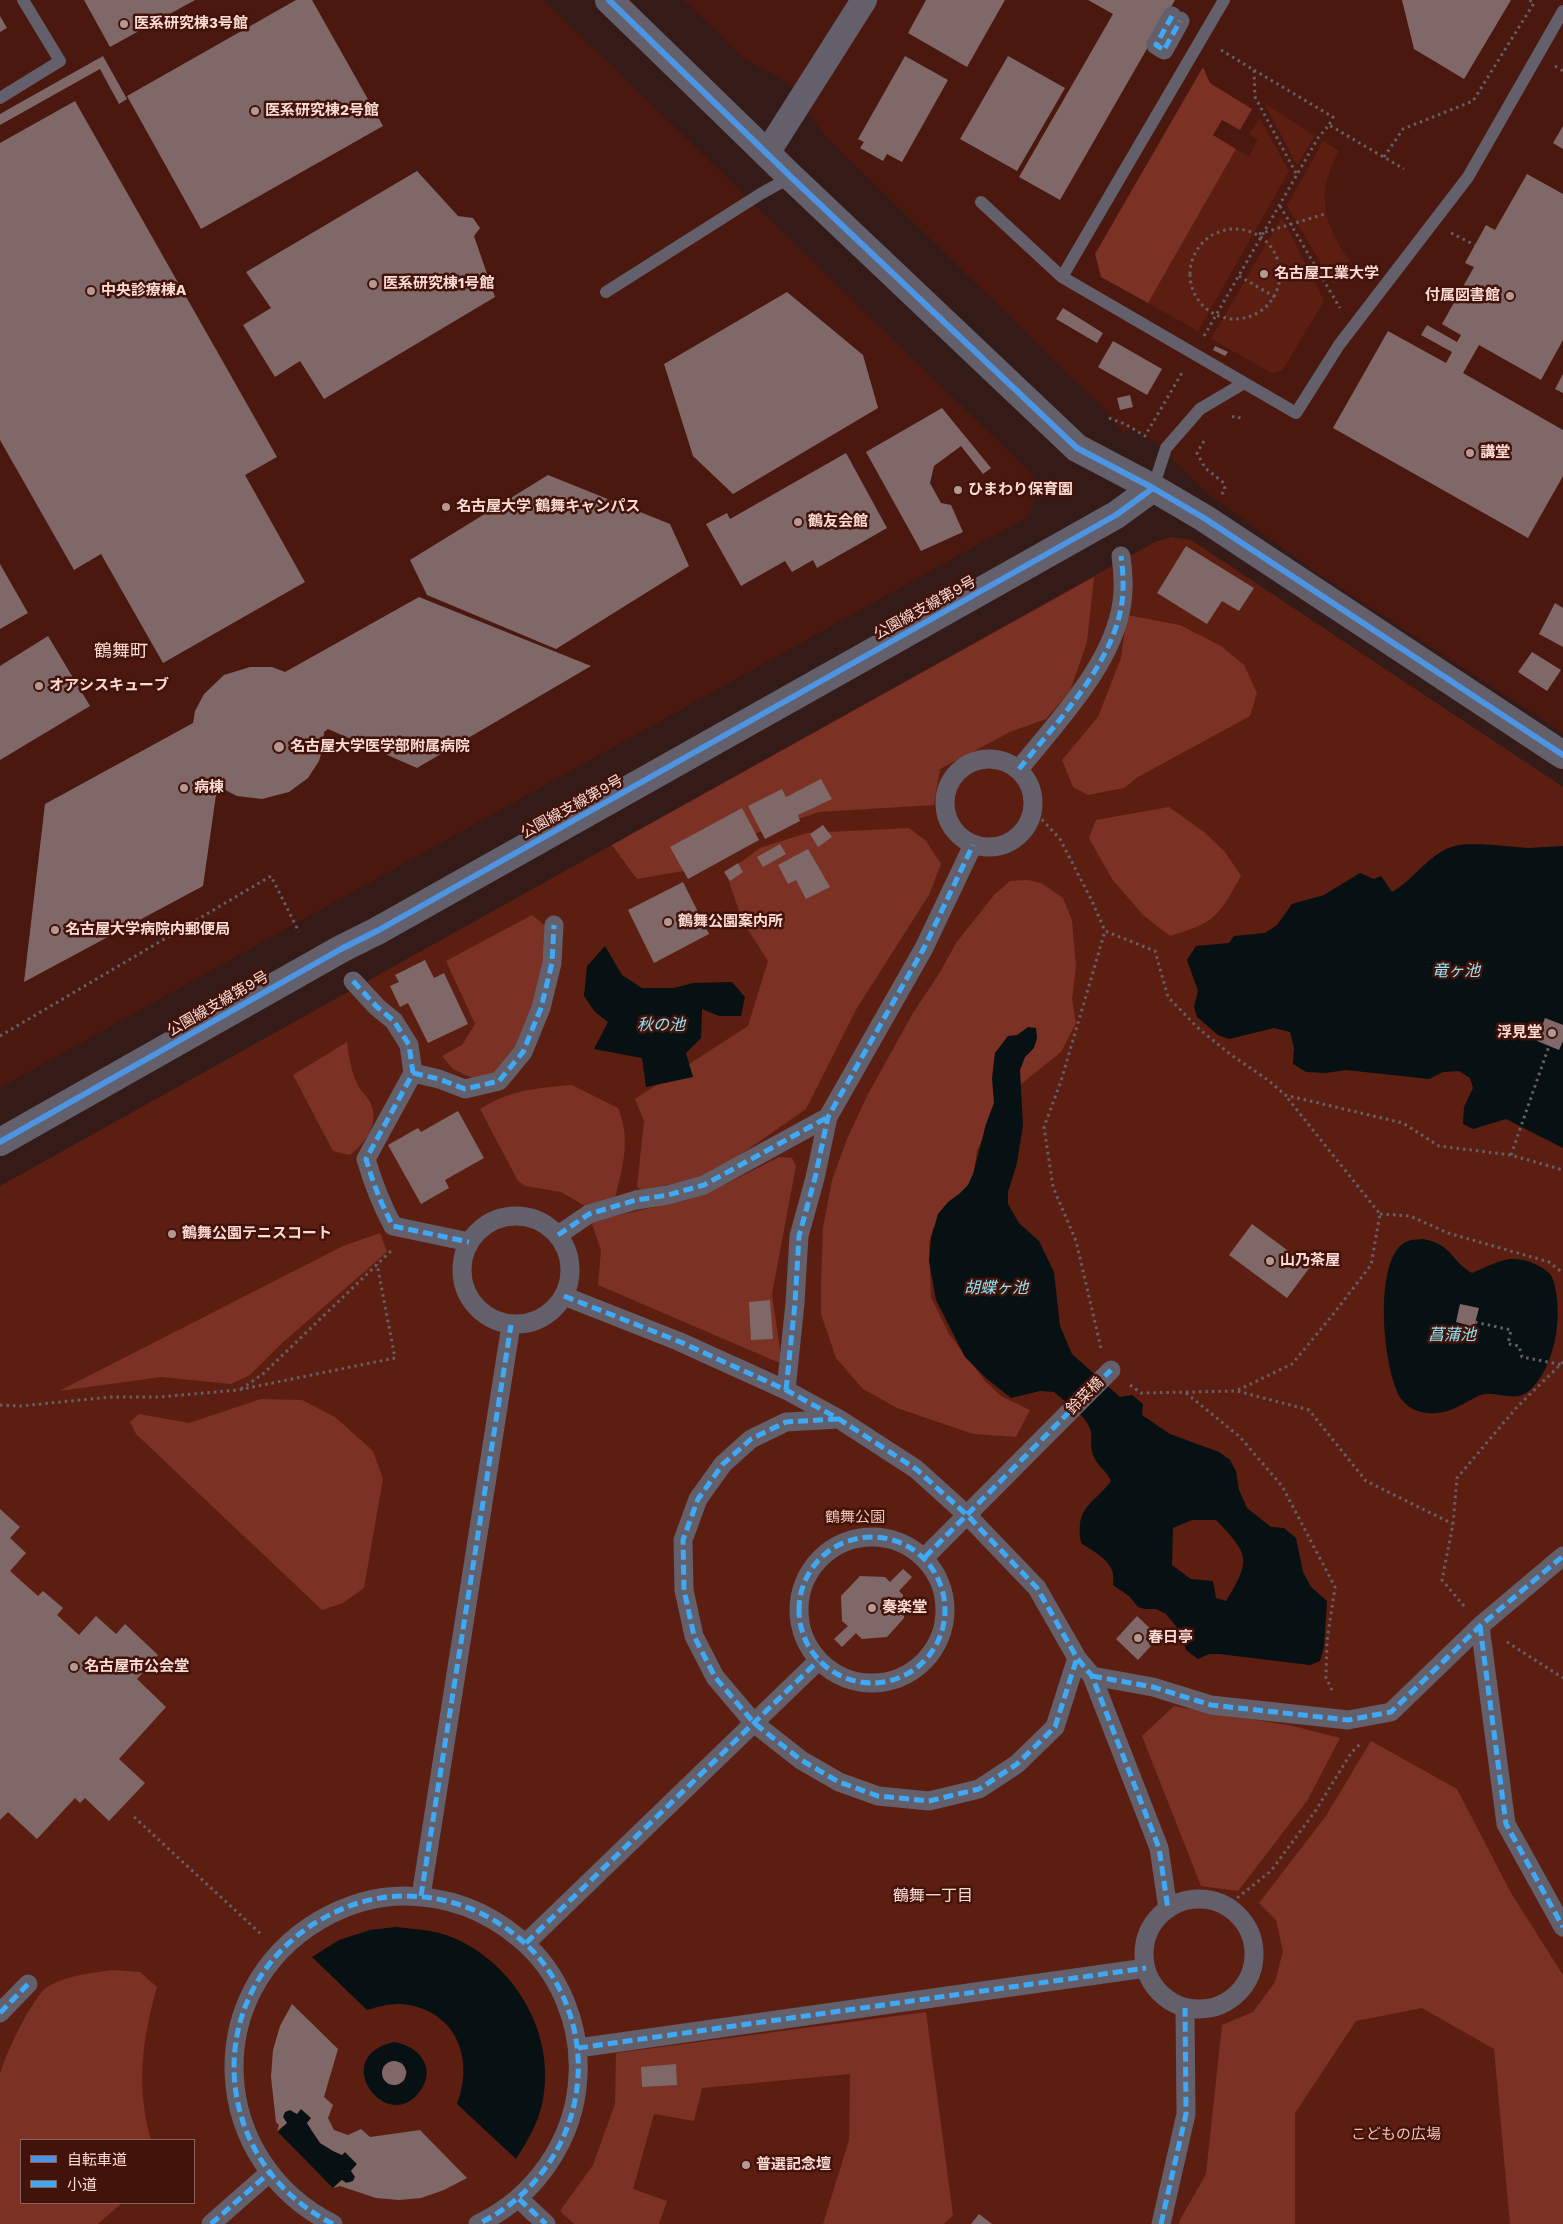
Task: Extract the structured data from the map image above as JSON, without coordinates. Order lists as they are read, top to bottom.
{
  "streets": {
    "street": ["公園線支線第9号", "鈴菜橋"]
  },
  "districts": ["鶴舞町", "鶴舞一丁目"],
  "water": [
    "竜ヶ池",
    "秋の池",
    "胡蝶ヶ池",
    "菖蒲池"
  ],
  "parks": ["鶴舞公園", "こどもの広場"],
  "places": [
    "医系研究棟3号館",
    "医系研究棟2号館",
    "名古屋工業大学",
    "医系研究棟1号館",
    "中央診療棟A",
    "付属図書館",
    "講堂",
    "ひまわり保育園",
    "名古屋大学 鶴舞キャンパス",
    "鶴友会館",
    "オアシスキューブ",
    "名古屋大学医学部附属病院",
    "病棟",
    "鶴舞公園案内所",
    "名古屋大学病院内郵便局",
    "浮見堂",
    "鶴舞公園テニスコート",
    "山乃茶屋",
    "奏楽堂",
    "春日亭",
    "名古屋市公会堂",
    "普選記念壇"
  ],
  "legend": ["自転車道", "小道"]
}
